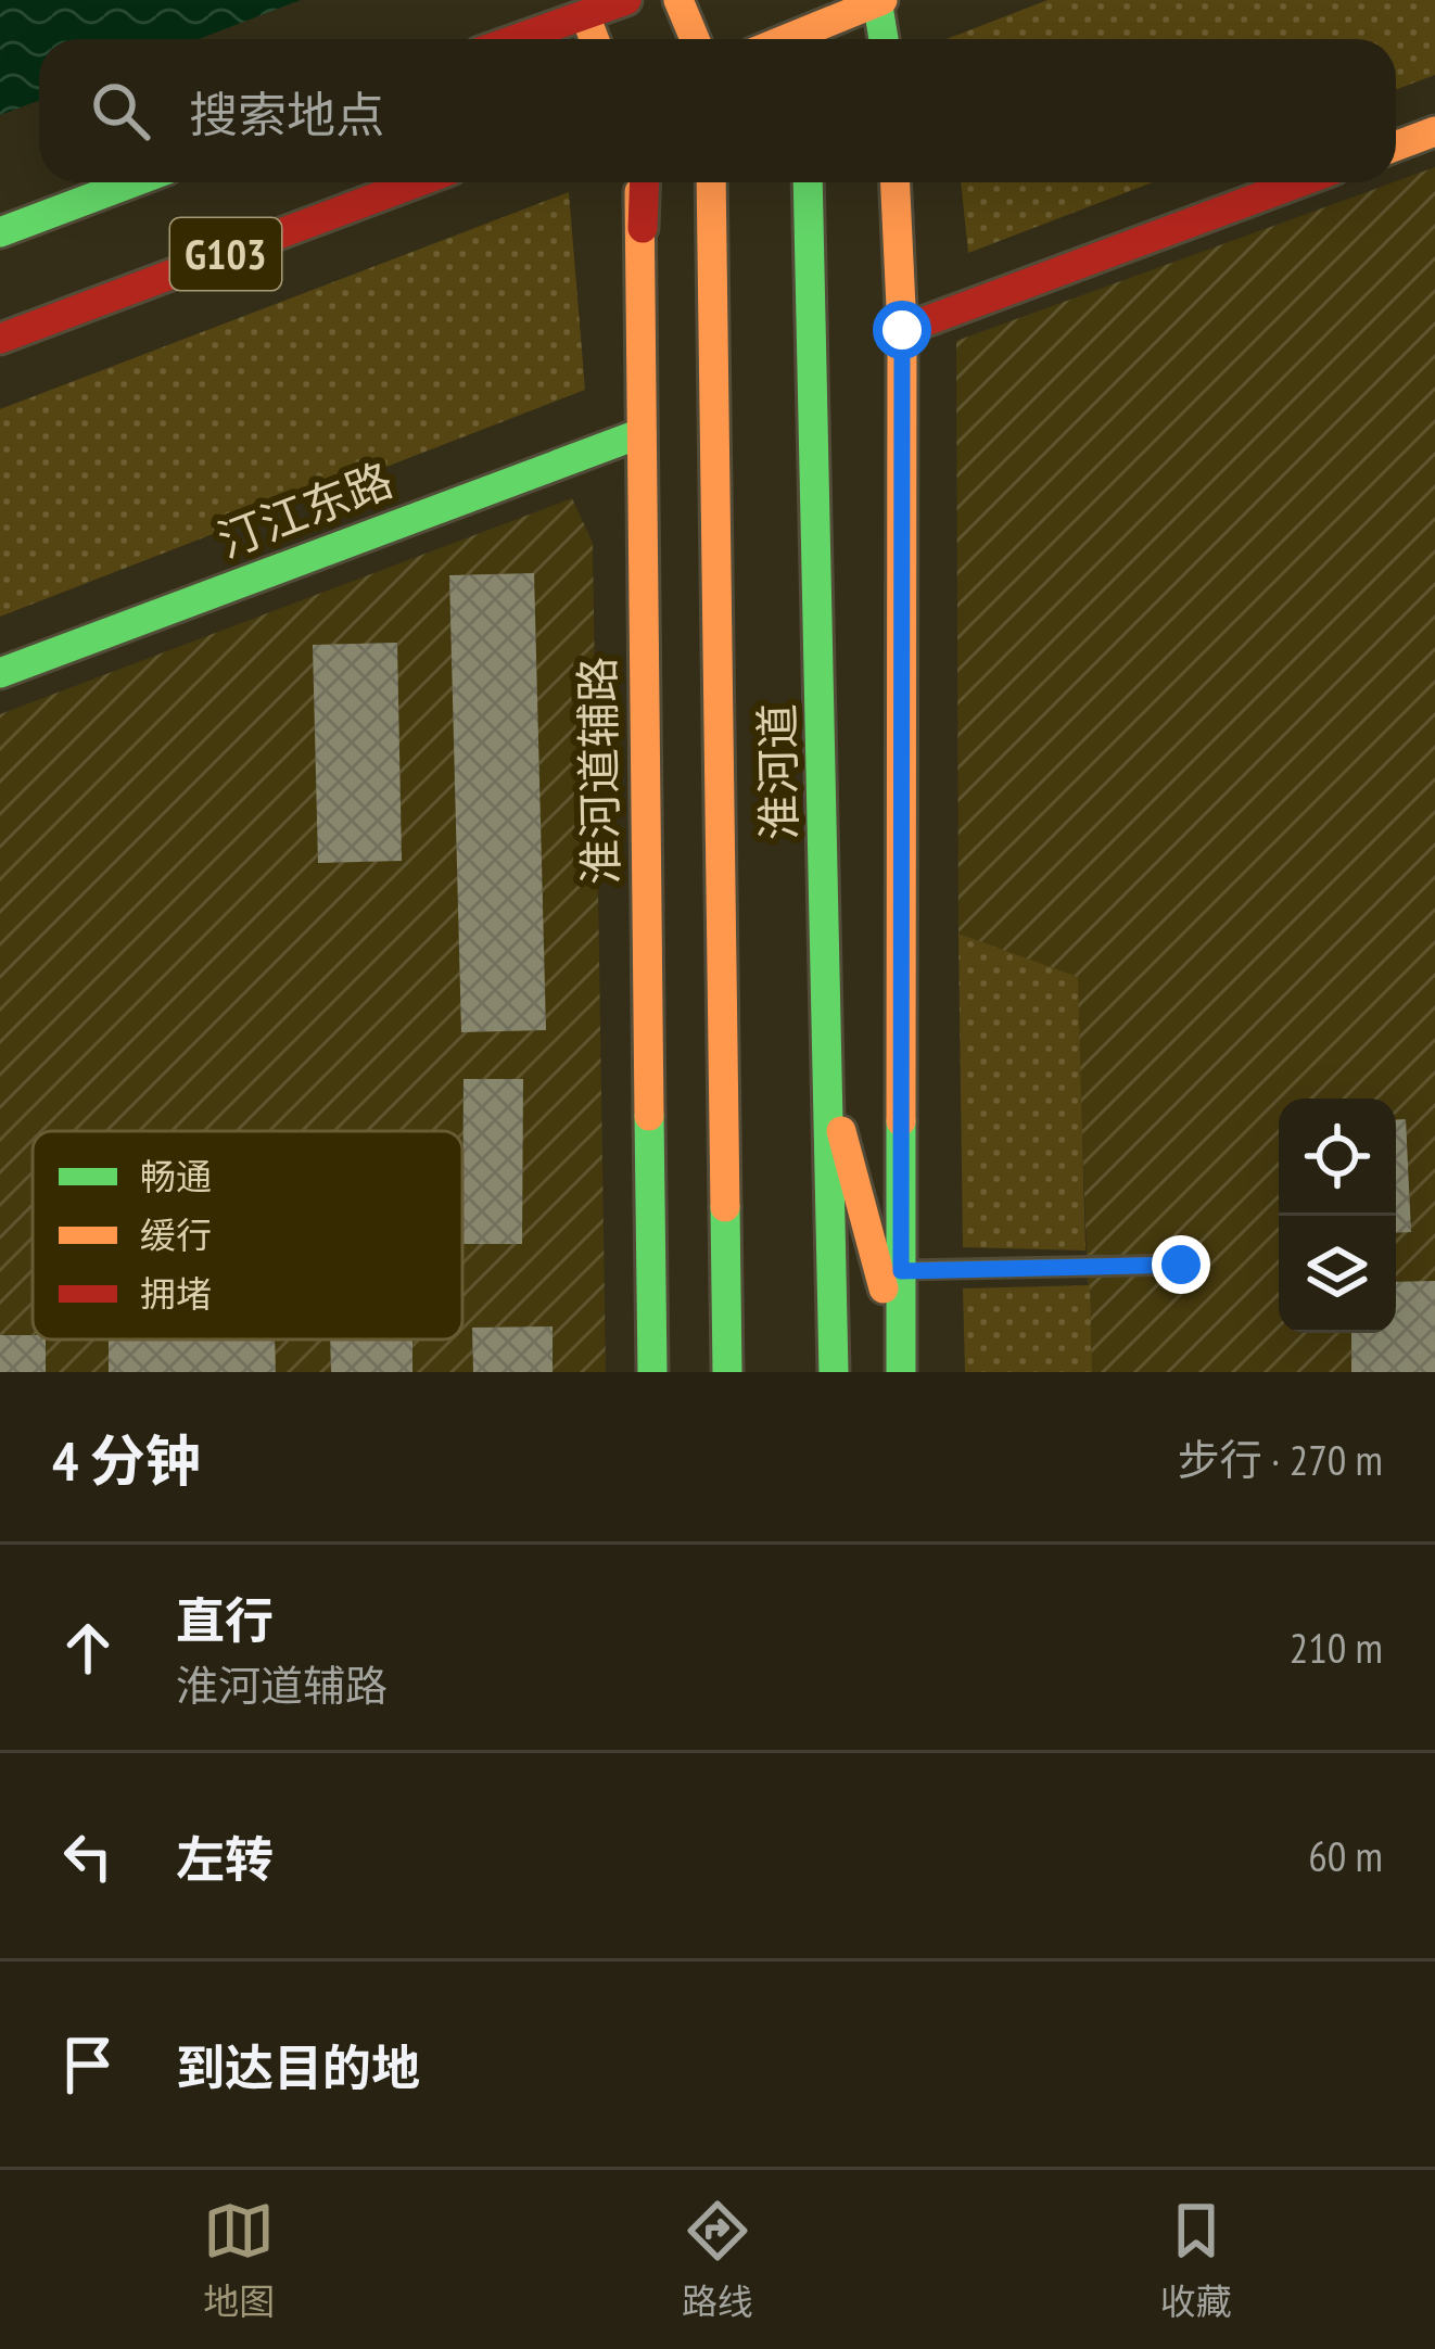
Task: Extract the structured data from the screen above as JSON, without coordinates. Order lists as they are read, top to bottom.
{
  "streets": {
    "main road": [
      "G103",
      "汀江东路",
      "淮河道辅路",
      "淮河道"
    ]
  },
  "crossings": [
    ["汀江东路", "淮河道辅路"]
  ],
  "legend": ["畅通", "缓行", "拥堵"],
  "page": {
    "search": "搜索地点",
    "heading": ["4 分钟", "步行 · 270 m"],
    "list": [
      ["直行", "淮河道辅路", "210 m"],
      ["左转", "60 m"],
      "到达目的地"
    ],
    "nav": ["地图", "路线", "收藏"]
  }
}
